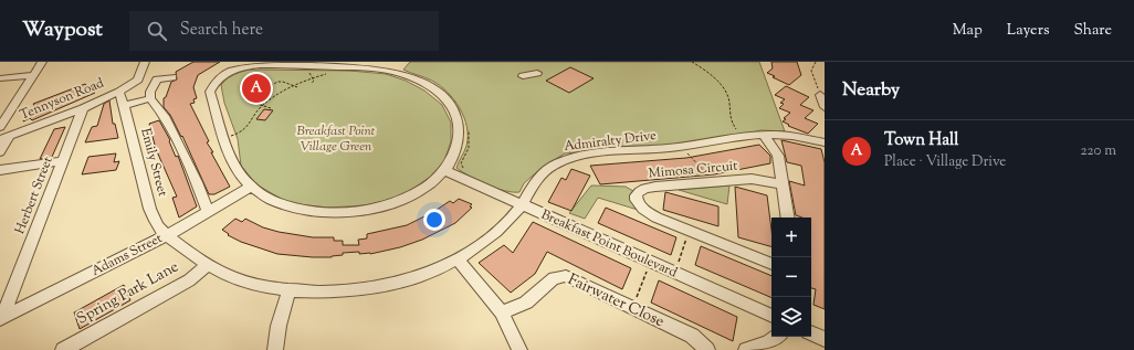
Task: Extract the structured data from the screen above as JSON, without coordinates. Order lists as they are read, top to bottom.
{
  "streets": {
    "street": [
      "Tennyson Road",
      "Admiralty Drive",
      "Emily Street",
      "Mimosa Circuit",
      "Herbert Street",
      "Breakfast Point Boulevard",
      "Adams Street",
      "Spring Park Lane",
      "Fairwater Close"
    ]
  },
  "crossings": [
    ["Tennyson Road", "Emily Street"],
    ["Tennyson Road", "Herbert Street"],
    ["Admiralty Drive", "Emily Street"],
    ["Admiralty Drive", "Breakfast Point Boulevard"],
    ["Admiralty Drive", "Adams Street"],
    ["Admiralty Drive", "Spring Park Lane"],
    ["Emily Street", "Adams Street"],
    ["Herbert Street", "Adams Street"]
  ],
  "parks": ["Breakfast Point Village Green"],
  "page": {
    "header": "Waypost",
    "search": "Search here",
    "nav": ["Map", "Layers", "Share"],
    "heading": "Nearby",
    "pins": "A",
    "list": [
      {
        "mark": "A",
        "name": "Town Hall",
        "note": "Place · Village Drive",
        "value": "220 m"
      }
    ],
    "map_buttons": ["+", "−"]
  }
}
